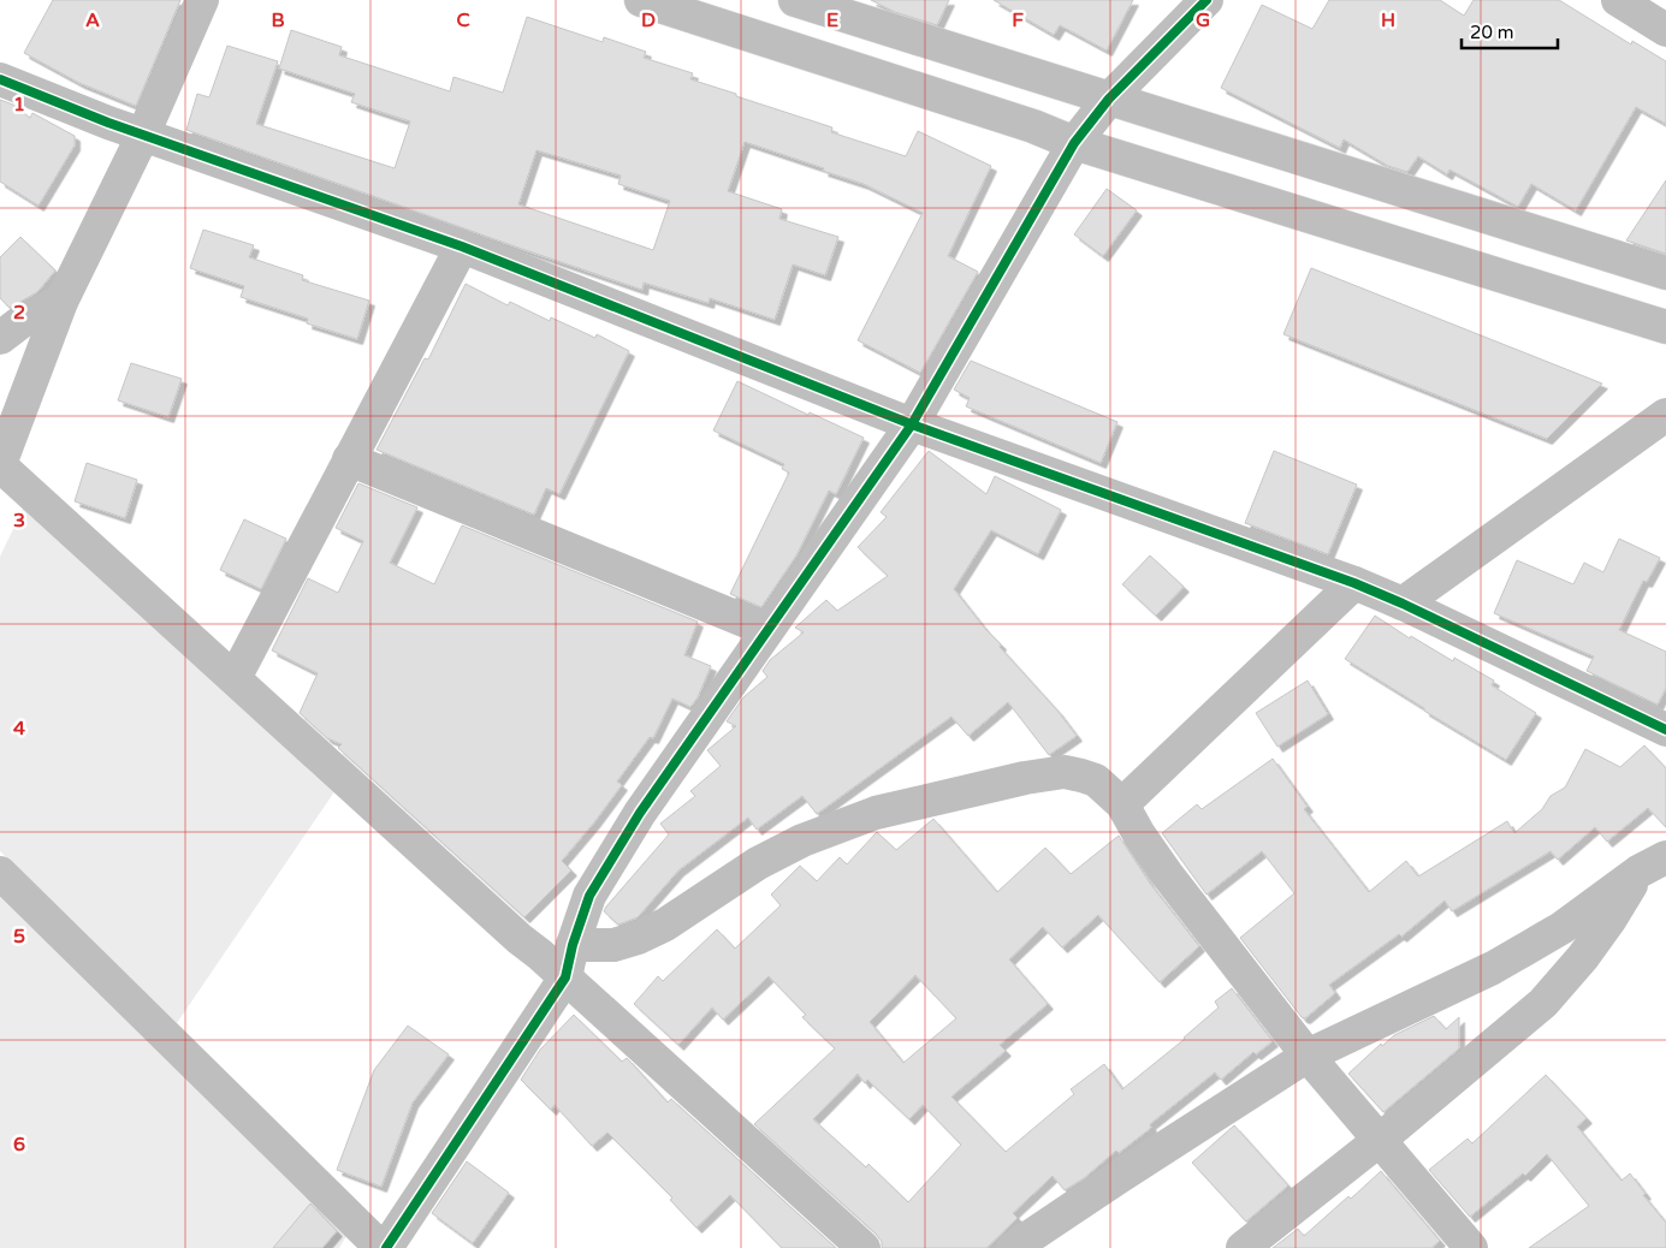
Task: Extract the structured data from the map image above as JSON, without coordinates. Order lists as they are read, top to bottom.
{
  "scale_bar": "20 m",
  "grid": {
    "columns": [
      "A",
      "B",
      "C",
      "D",
      "E",
      "F",
      "G",
      "H"
    ],
    "rows": [
      "1",
      "2",
      "3",
      "4",
      "5",
      "6"
    ]
  }
}
